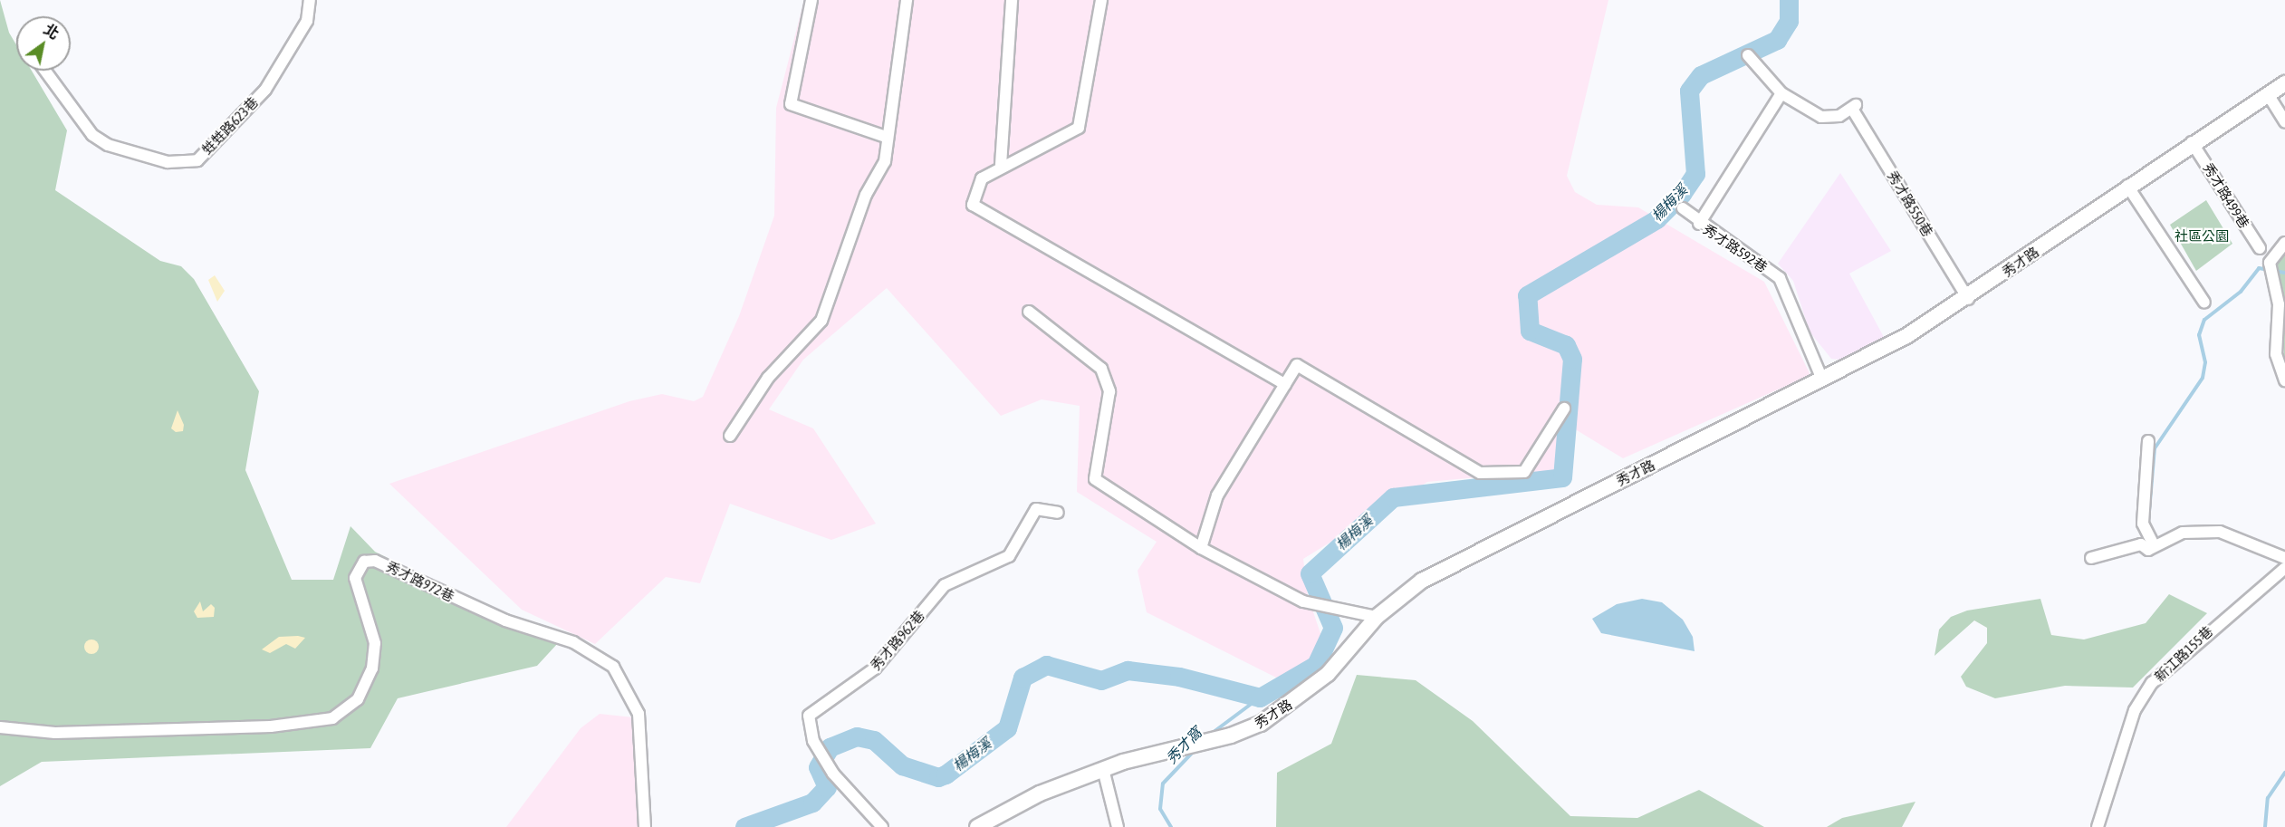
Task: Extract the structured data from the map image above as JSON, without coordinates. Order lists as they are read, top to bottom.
{
  "streets": {
    "main road": ["秀才路"],
    "street": [
      "甡甡路623巷",
      "秀才路499巷",
      "秀才路550巷",
      "秀才路592巷",
      "秀才路972巷",
      "秀才路962巷",
      "新江路155巷"
    ]
  },
  "crossings": [
    ["秀才路499巷", "秀才路"],
    ["秀才路550巷", "秀才路"],
    ["秀才路592巷", "秀才路"]
  ],
  "water": ["楊梅溪", "秀才窩"],
  "parks": ["社區公園"],
  "north": "top right"
}
